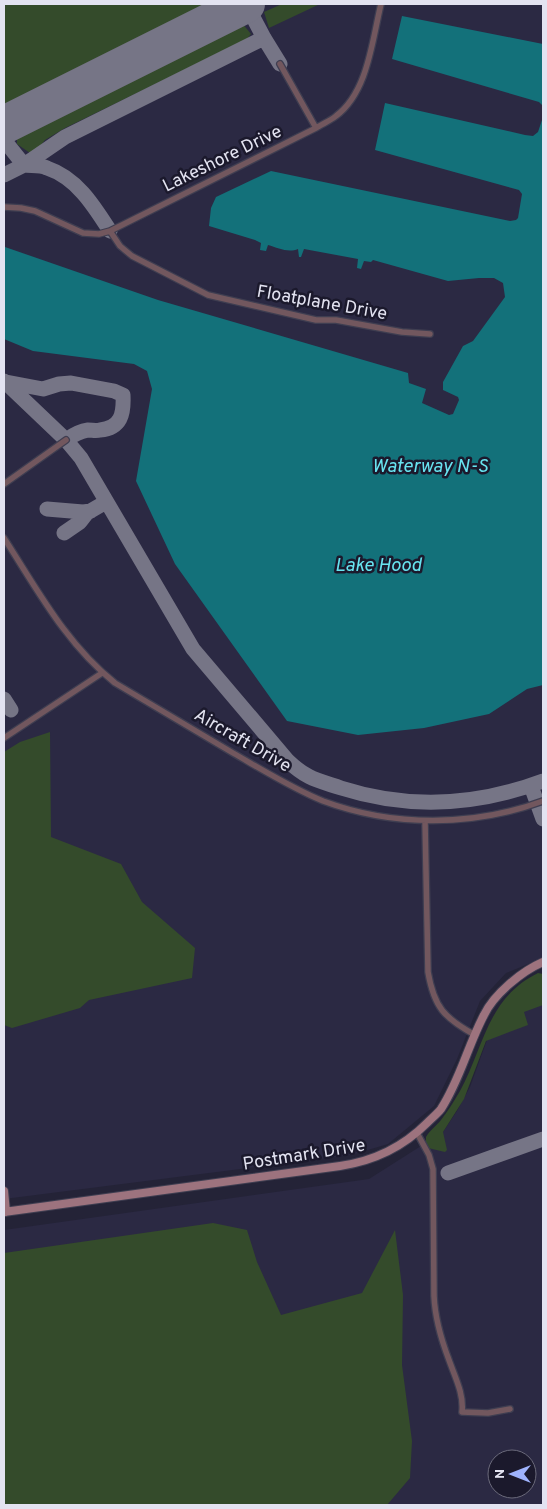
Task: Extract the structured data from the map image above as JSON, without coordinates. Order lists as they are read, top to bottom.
{
  "streets": {
    "street": [
      "Lakeshore Drive",
      "Floatplane Drive",
      "Aircraft Drive",
      "Postmark Drive"
    ]
  },
  "crossings": [
    ["Lakeshore Drive", "Floatplane Drive"]
  ],
  "water": ["Waterway N-S", "Lake Hood"],
  "north": "left"
}
